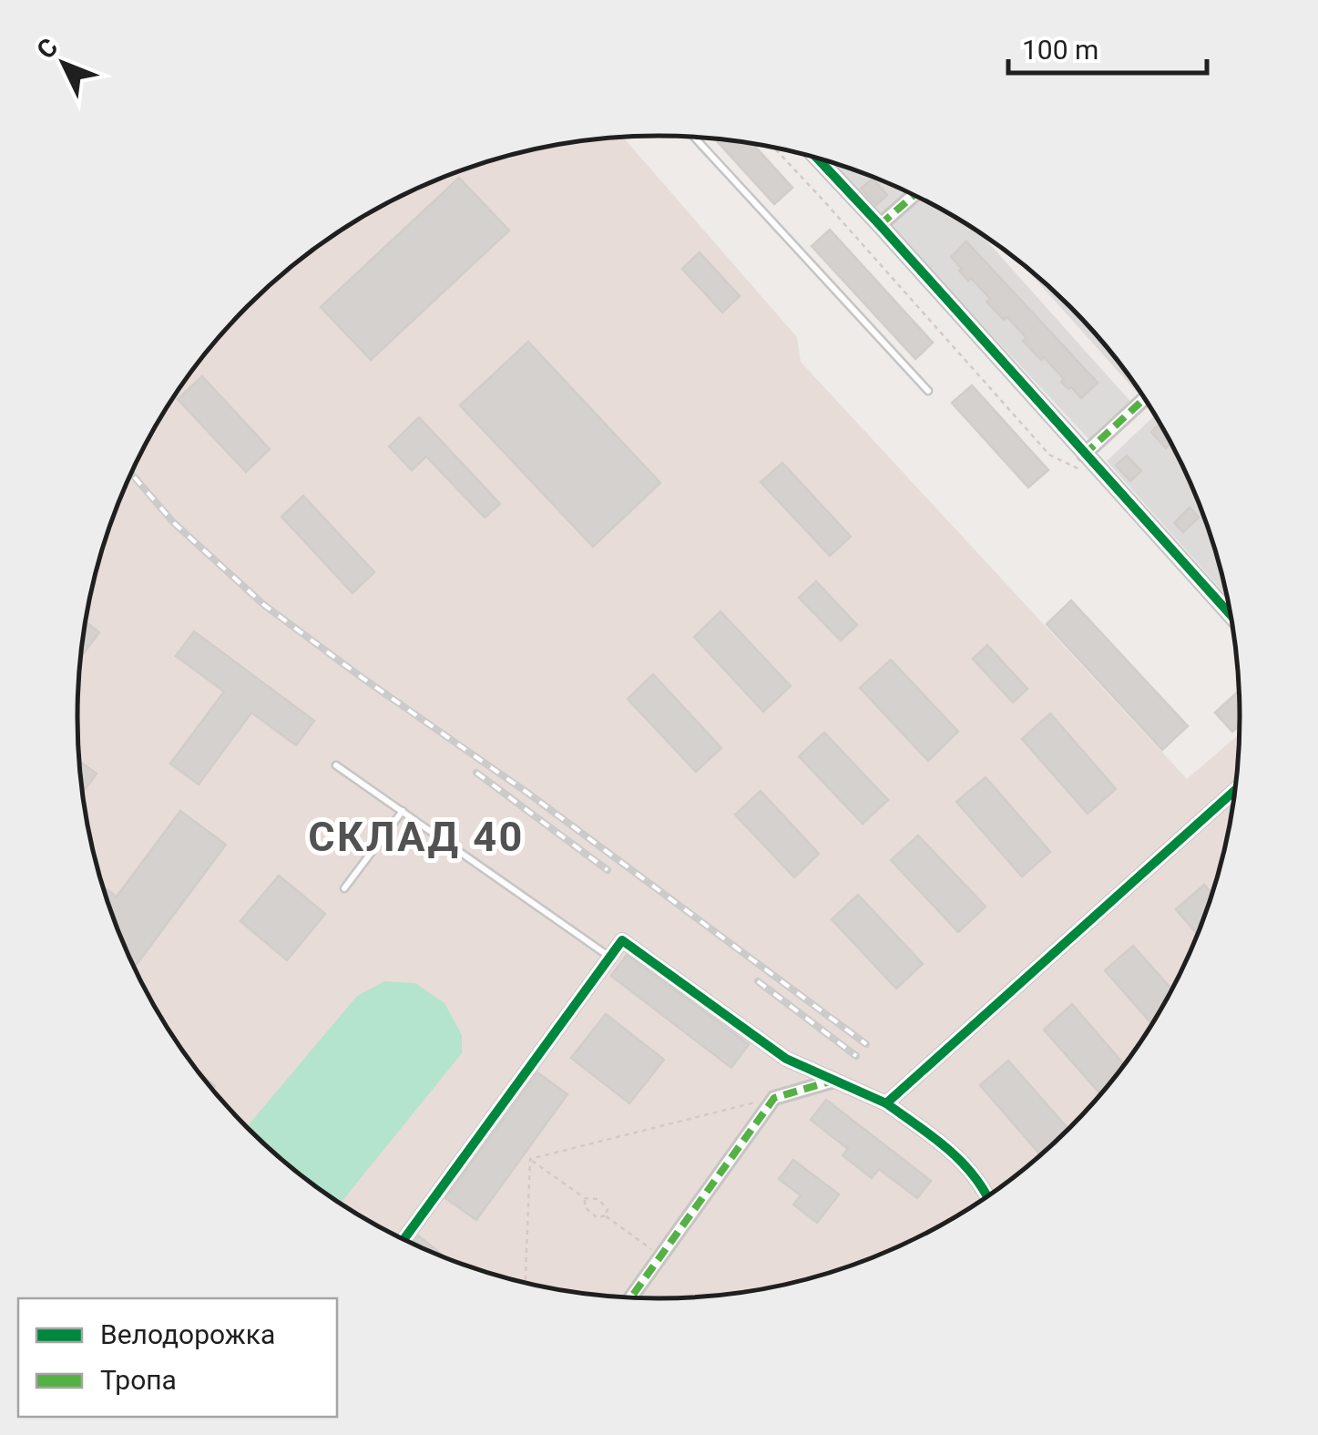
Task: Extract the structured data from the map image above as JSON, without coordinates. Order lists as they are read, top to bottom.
{
  "districts": ["СКЛАД 40"],
  "legend": ["Велодорожка", "Тропа"],
  "scale_bar": "100 m",
  "north": "top left"
}
